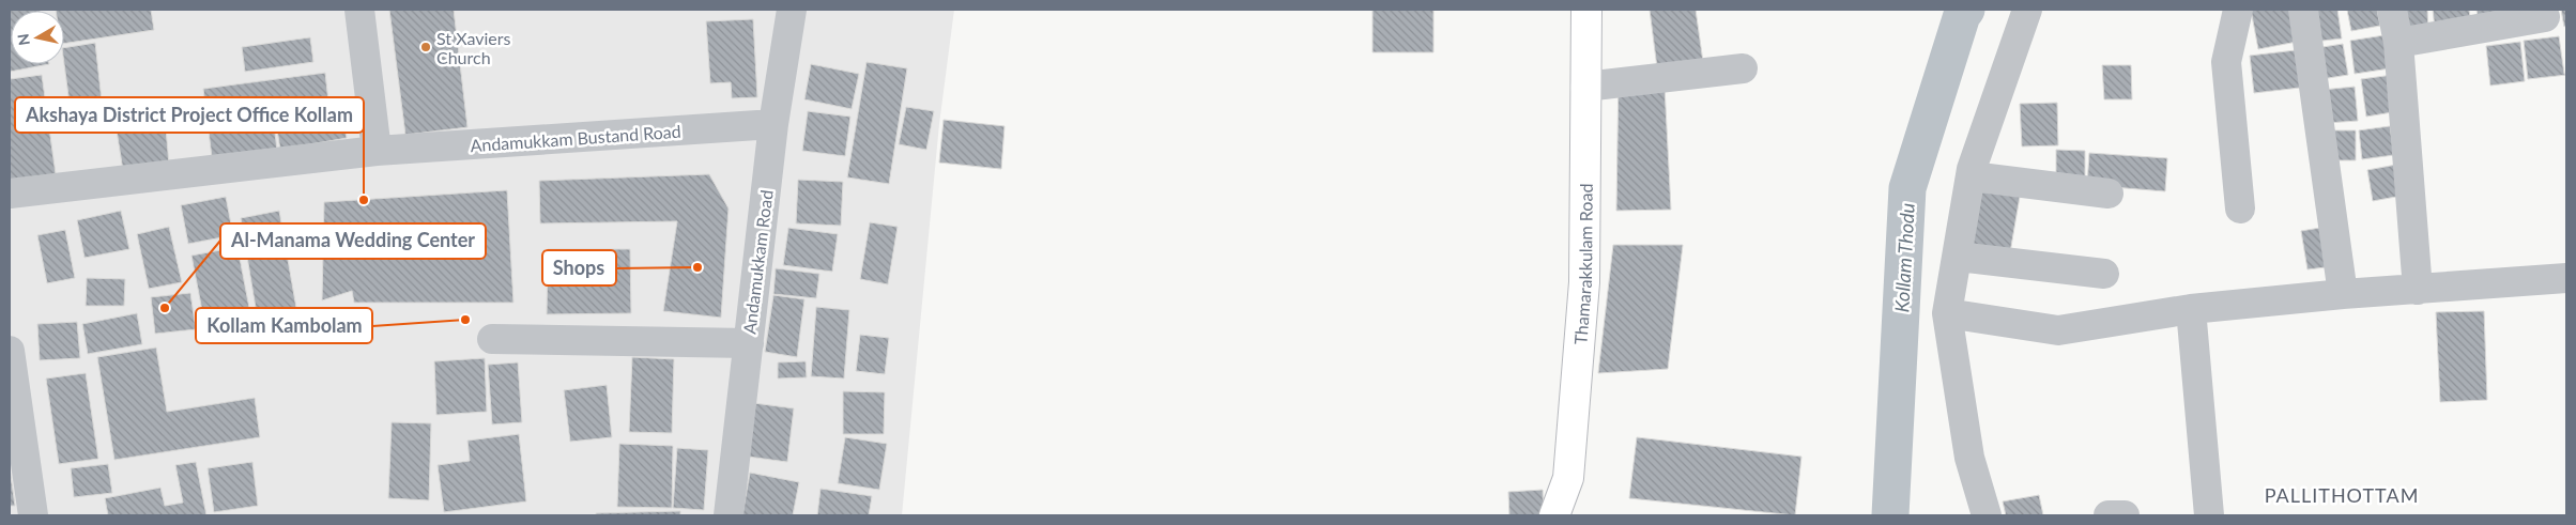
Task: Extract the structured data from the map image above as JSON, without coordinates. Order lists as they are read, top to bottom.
{
  "streets": {
    "main road": ["Thamarakkulam Road"],
    "street": ["Andamukkam Bustand Road", "Andamukkam Road"]
  },
  "crossings": [
    ["Andamukkam Bustand Road", "Andamukkam Road"]
  ],
  "districts": ["PALLITHOTTAM"],
  "water": ["Kollam Thodu"],
  "places": [
    "St Xaviers Church",
    "Akshaya District Project Office Kollam",
    "Shops",
    "Al-Manama Wedding Center",
    "Kollam Kambolam"
  ],
  "north": "left"
}
